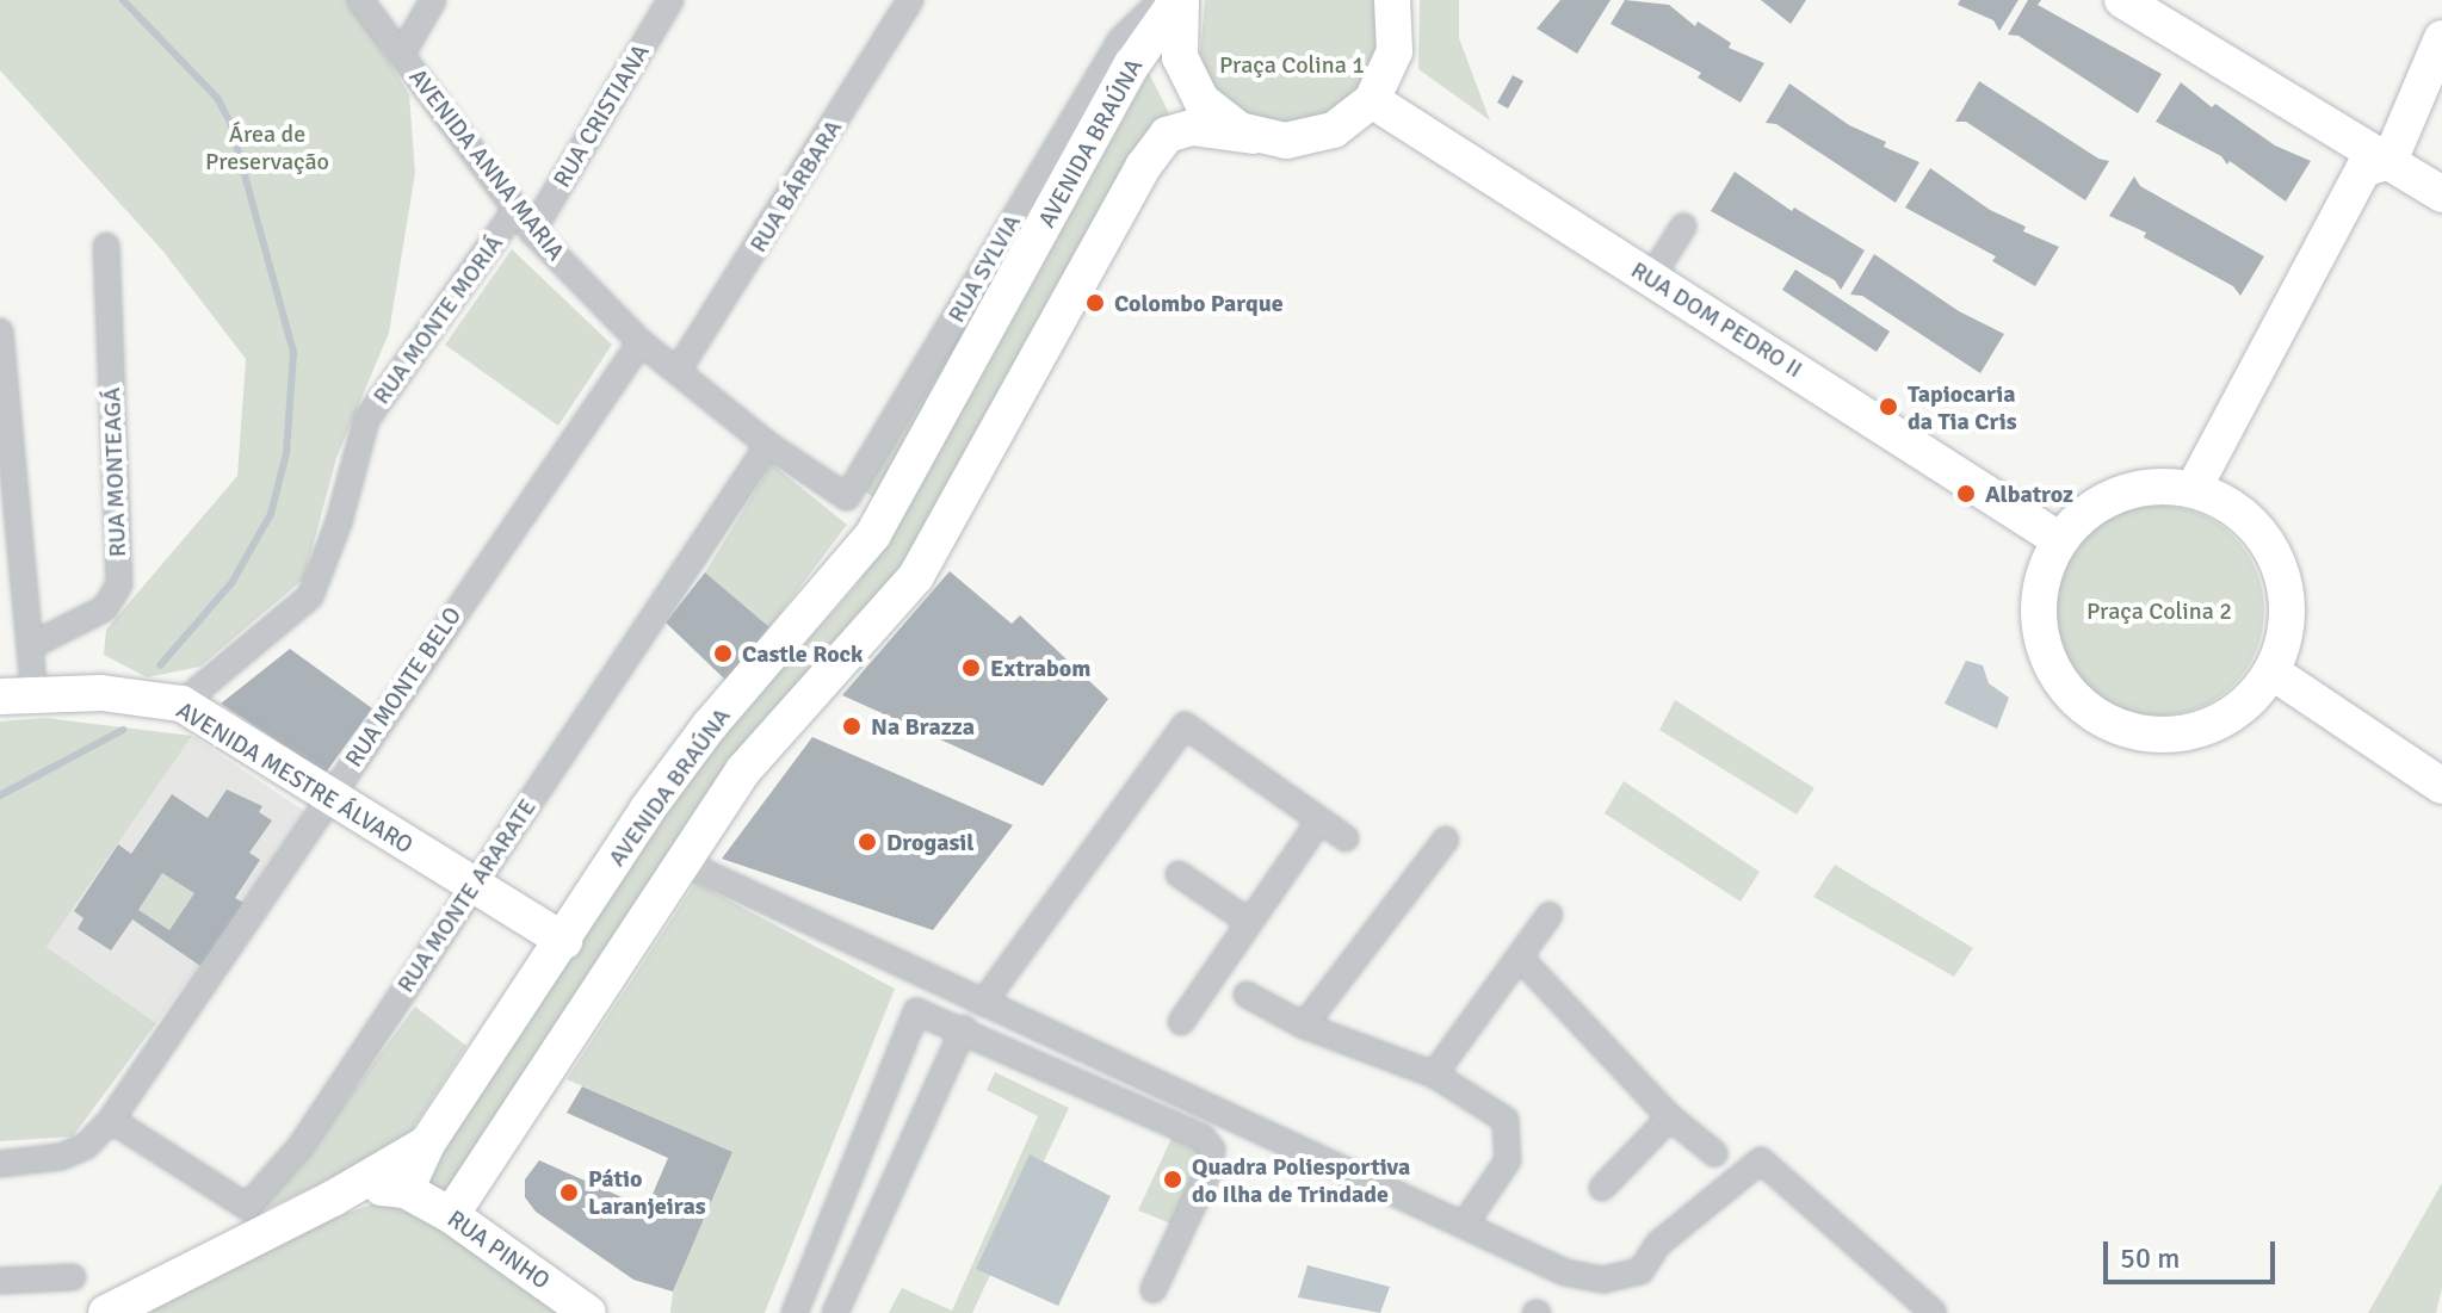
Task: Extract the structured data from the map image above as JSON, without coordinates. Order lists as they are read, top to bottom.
{
  "streets": {
    "street": [
      "RUA CRISTIANA",
      "AVENIDA BRAÚNA",
      "AVENIDA ANNA MARIA",
      "RUA BÁRBARA",
      "RUA SYLVIA",
      "RUA MONTE MORIÁ",
      "RUA DOM PEDRO II",
      "RUA MONTEAGÁ",
      "RUA MONTE BELO",
      "AVENIDA MESTRE ÁLVARO",
      "RUA MONTE ARARATE",
      "RUA PINHO"
    ]
  },
  "crossings": [
    ["RUA CRISTIANA", "AVENIDA ANNA MARIA"],
    ["AVENIDA BRAÚNA", "AVENIDA MESTRE ÁLVARO"],
    ["AVENIDA BRAÚNA", "RUA PINHO"],
    ["AVENIDA ANNA MARIA", "RUA BÁRBARA"],
    ["AVENIDA ANNA MARIA", "RUA SYLVIA"],
    ["AVENIDA ANNA MARIA", "RUA MONTE MORIÁ"],
    ["AVENIDA ANNA MARIA", "RUA MONTE BELO"],
    ["AVENIDA ANNA MARIA", "RUA MONTE ARARATE"],
    ["RUA MONTE MORIÁ", "AVENIDA MESTRE ÁLVARO"],
    ["RUA MONTE BELO", "AVENIDA MESTRE ÁLVARO"],
    ["RUA MONTE BELO", "RUA MONTE ARARATE"],
    ["AVENIDA MESTRE ÁLVARO", "RUA MONTE ARARATE"]
  ],
  "parks": ["Praça Colina 1", "Área de Preservação", "Praça Colina 2"],
  "places": [
    "Colombo Parque",
    "Tapiocaria da Tia Cris",
    "Albatroz",
    "Castle Rock",
    "Extrabom",
    "Na Brazza",
    "Drogasil",
    "Quadra Poliesportiva do Ilha de Trindade",
    "Pátio Laranjeiras"
  ],
  "scale_bar": "50 m"
}
